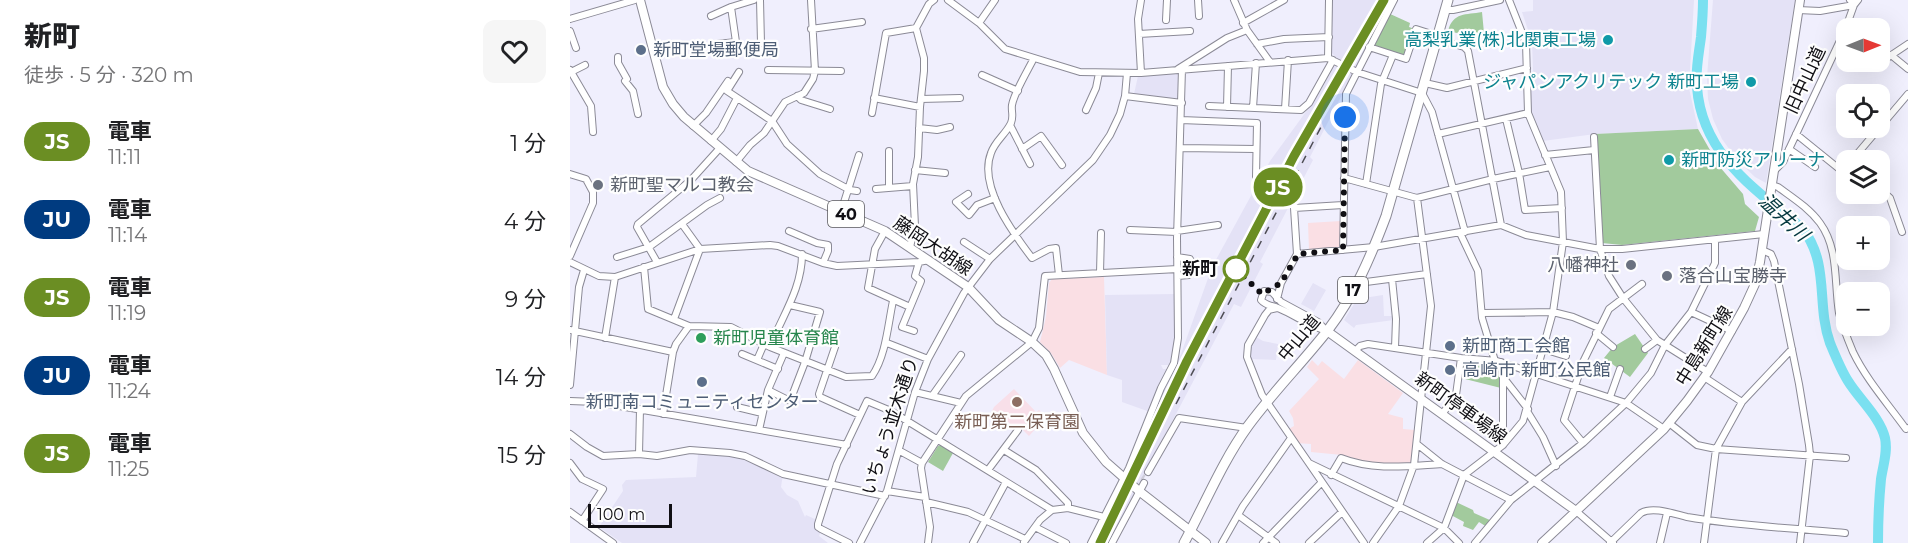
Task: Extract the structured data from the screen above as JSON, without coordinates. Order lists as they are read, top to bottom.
{
  "streets": {
    "highway": ["17", "中山道"],
    "main road": [
      "40",
      "藤岡大胡線",
      "中島新町線",
      "新町停車場線"
    ],
    "street": ["旧中山道", "いちょう並木通り"]
  },
  "crossings": [
    ["旧中山道", "中島新町線"],
    ["藤岡大胡線", "中山道"],
    ["藤岡大胡線", "いちょう並木通り"],
    ["中山道", "新町停車場線"],
    ["中島新町線", "新町停車場線"]
  ],
  "water": ["温井川"],
  "places": [
    "高梨乳業(株)北関東工場",
    "新町堂場郵便局",
    "ジャパンアクリテック 新町工場",
    "新町防災アリーナ",
    "新町聖マルコ教会",
    "八幡神社",
    "新町",
    "落合山宝勝寺",
    "新町児童体育館",
    "新町商工会館",
    "高崎市 新町公民館",
    "新町南コミュニティセンター",
    "新町第二保育園"
  ],
  "scale_bar": "100 m",
  "north": "right",
  "page": {
    "heading": ["新町", "徒歩 · 5 分 · 320 m"],
    "on_map": "JS",
    "map_buttons": ["+", "−"],
    "list": [
      {
        "mark": "JS",
        "name": "電車",
        "note": "11:11",
        "value": "1 分"
      },
      {
        "mark": "JU",
        "name": "電車",
        "note": "11:14",
        "value": "4 分"
      },
      {
        "mark": "JS",
        "name": "電車",
        "note": "11:19",
        "value": "9 分"
      },
      {
        "mark": "JU",
        "name": "電車",
        "note": "11:24",
        "value": "14 分"
      },
      {
        "mark": "JS",
        "name": "電車",
        "note": "11:25",
        "value": "15 分"
      }
    ],
    "scale": "100 m"
  }
}
